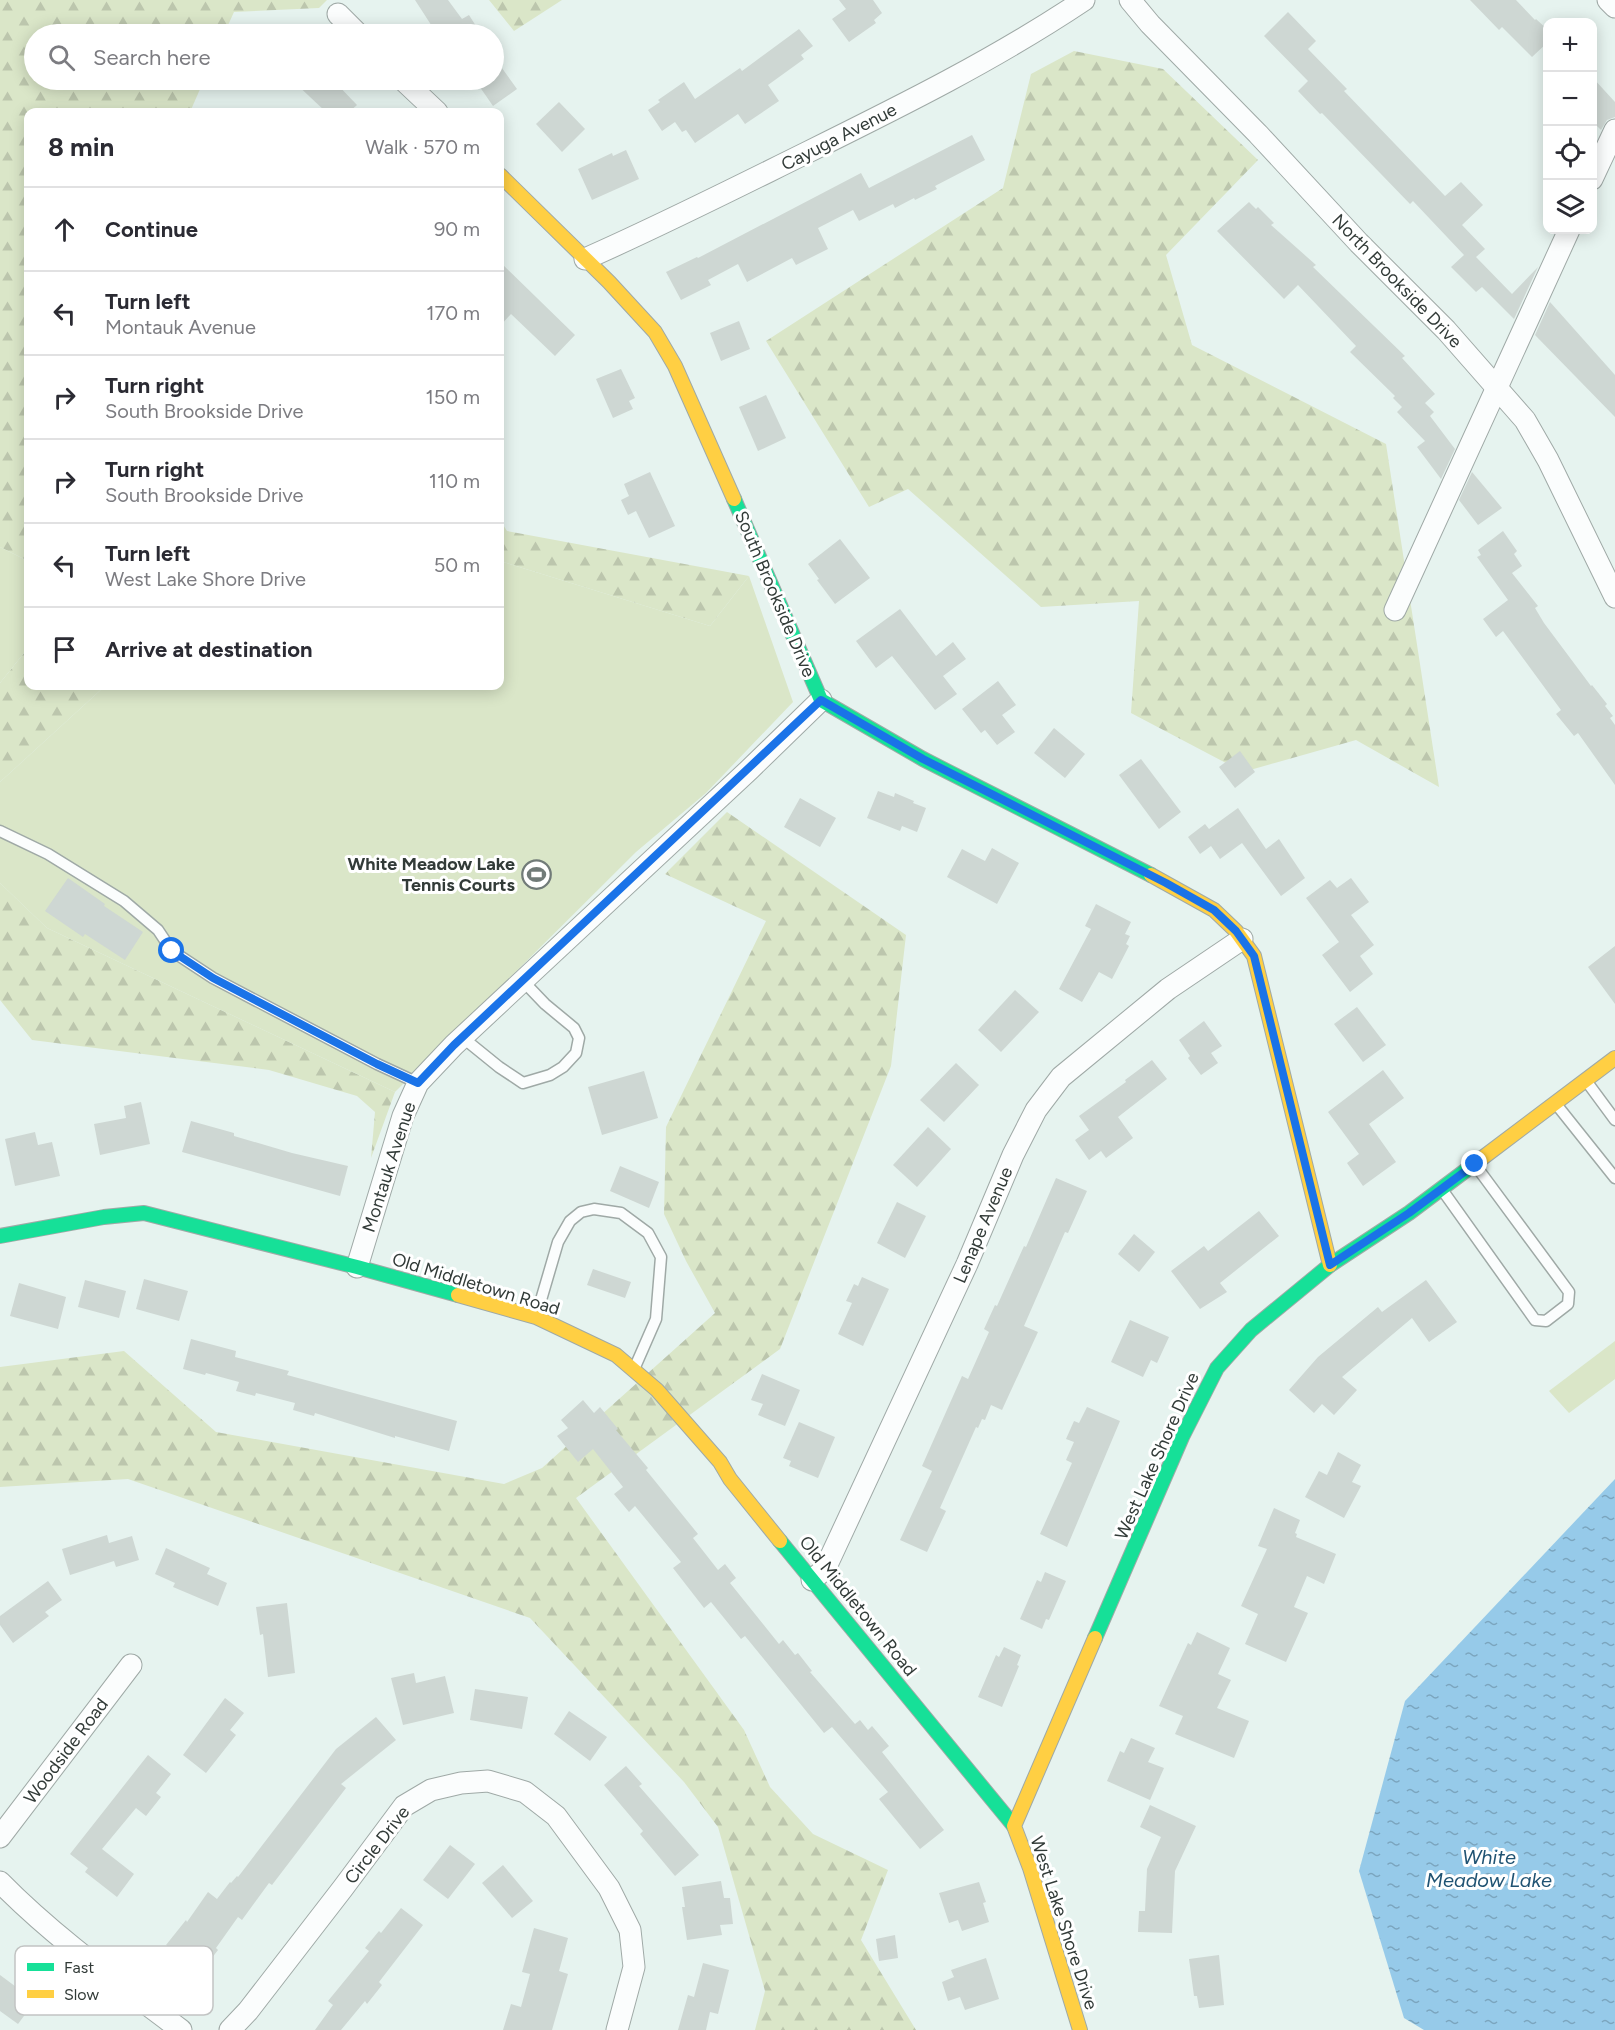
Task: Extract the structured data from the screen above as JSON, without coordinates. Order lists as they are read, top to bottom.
{
  "streets": {
    "street": [
      "Cayuga Avenue",
      "North Brookside Drive",
      "South Brookside Drive",
      "Montauk Avenue",
      "Lenape Avenue",
      "Old Middletown Road",
      "West Lake Shore Drive",
      "Woodside Road",
      "Circle Drive"
    ]
  },
  "crossings": [
    ["Cayuga Avenue", "South Brookside Drive"],
    ["South Brookside Drive", "Montauk Avenue"],
    ["South Brookside Drive", "Lenape Avenue"],
    ["South Brookside Drive", "West Lake Shore Drive"],
    ["Montauk Avenue", "Old Middletown Road"],
    ["Lenape Avenue", "Old Middletown Road"],
    ["Old Middletown Road", "West Lake Shore Drive"]
  ],
  "water": ["White Meadow Lake"],
  "places": {
    "sports": ["White Meadow Lake Tennis Courts"]
  },
  "legend": ["Fast", "Slow"],
  "page": {
    "map_buttons": ["+", "−"],
    "search": "Search here",
    "heading": ["8 min", "Walk · 570 m"],
    "list": [
      ["Continue", "90 m"],
      ["Turn left", "Montauk Avenue", "170 m"],
      ["Turn right", "South Brookside Drive", "150 m"],
      ["Turn right", "South Brookside Drive", "110 m"],
      ["Turn left", "West Lake Shore Drive", "50 m"],
      "Arrive at destination"
    ]
  }
}
